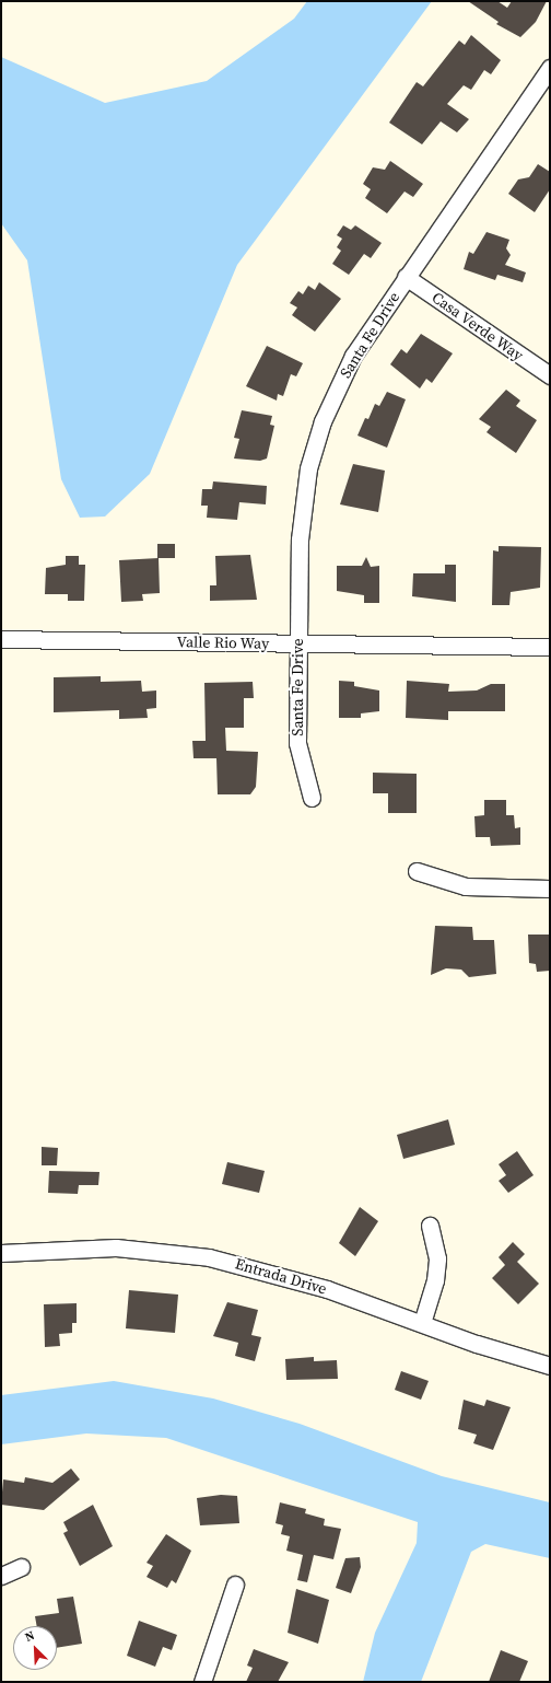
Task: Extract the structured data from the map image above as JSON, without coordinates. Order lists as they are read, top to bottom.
{
  "streets": {
    "street": [
      "Casa Verde Way",
      "Santa Fe Drive",
      "Valle Rio Way",
      "Entrada Drive"
    ]
  },
  "crossings": [
    ["Casa Verde Way", "Santa Fe Drive"],
    ["Santa Fe Drive", "Valle Rio Way"]
  ],
  "north": "top left"
}
